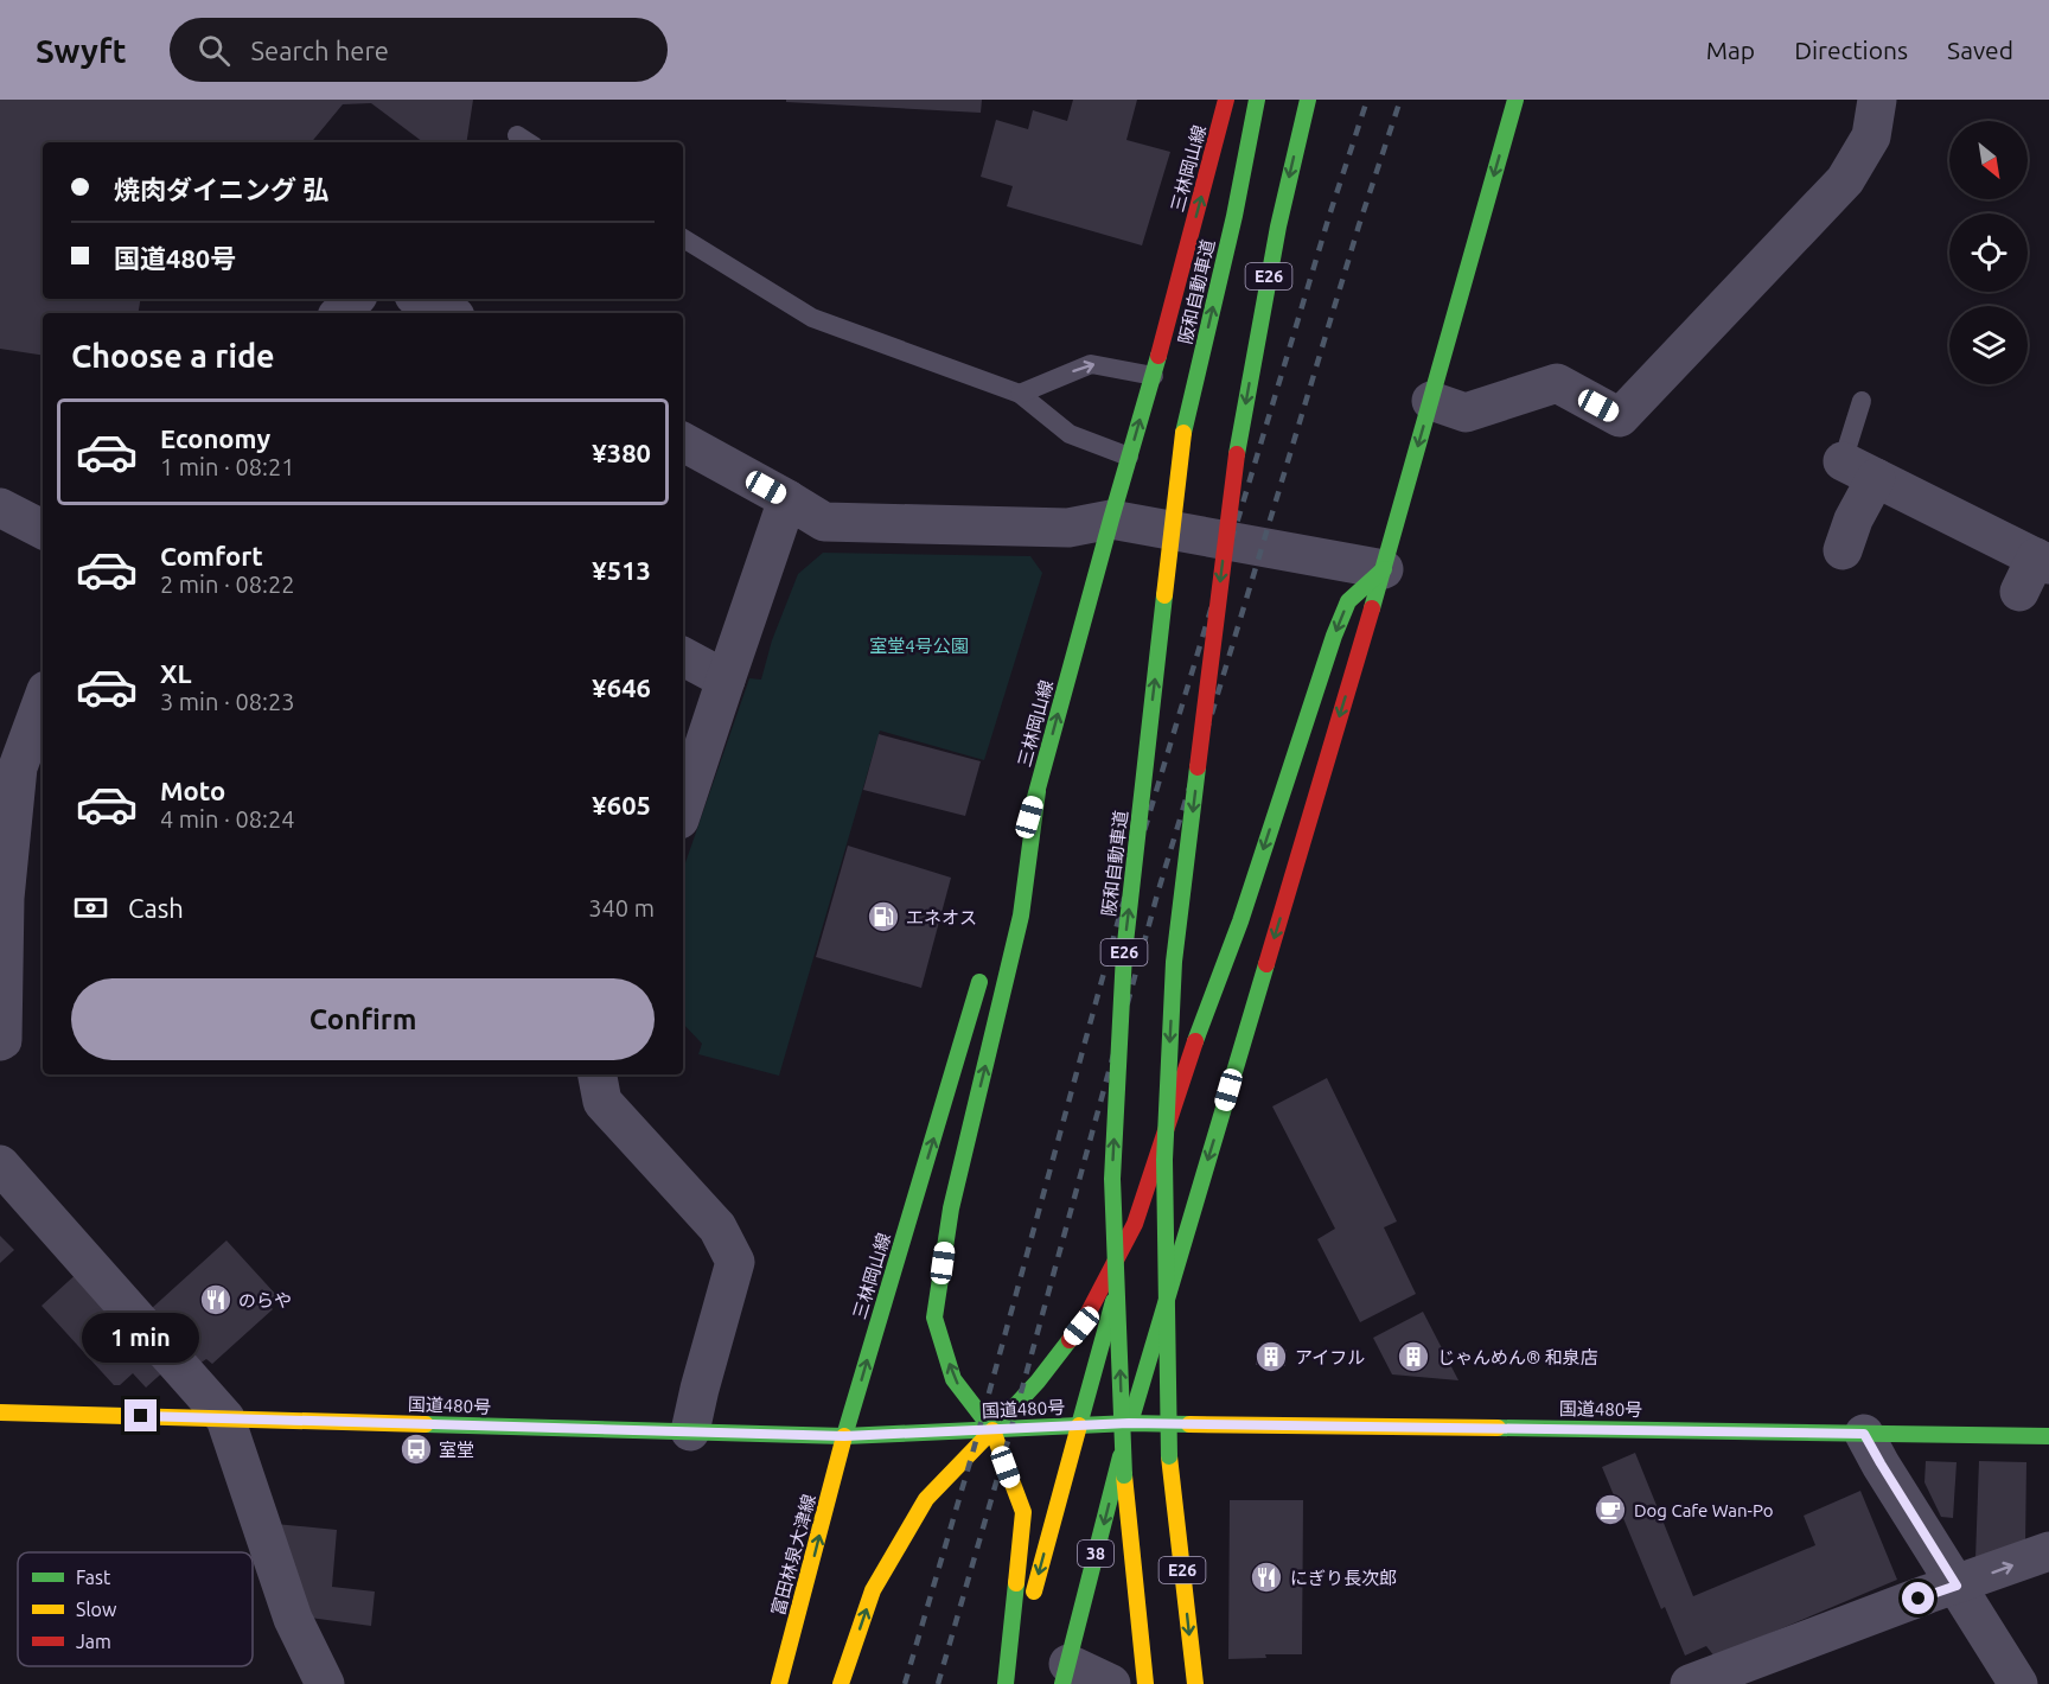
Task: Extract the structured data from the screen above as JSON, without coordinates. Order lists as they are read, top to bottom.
{
  "streets": {
    "main road": [
      "三林岡山線",
      "E26",
      "阪和自動車道",
      "国道480号",
      "38",
      "富田林泉大津線"
    ]
  },
  "crossings": [
    ["三林岡山線", "国道480号"],
    ["三林岡山線", "富田林泉大津線"],
    ["国道480号", "38"],
    ["国道480号", "富田林泉大津線"]
  ],
  "parks": ["室堂4号公園"],
  "places": {
    "fuel station": ["エネオス"],
    "restaurant": ["のらや", "にぎり長次郎"],
    "building": ["アイフル", "じゃんめん® 和泉店"],
    "bus stop": ["室堂"],
    "cafe": ["Dog Cafe Wan-Po"]
  },
  "legend": ["Fast", "Slow", "Jam"],
  "north": "bottom right",
  "page": {
    "header": "Swyft",
    "search": "Search here",
    "nav": ["Map", "Directions", "Saved"],
    "banner": ["焼肉ダイニング 弘", "国道480号"],
    "heading": "Choose a ride",
    "list": [
      {
        "name": "Economy",
        "note": "1 min · 08:21",
        "value": "¥380"
      },
      {
        "name": "Comfort",
        "note": "2 min · 08:22",
        "value": "¥513"
      },
      {
        "name": "XL",
        "note": "3 min · 08:23",
        "value": "¥646"
      },
      {
        "name": "Moto",
        "note": "4 min · 08:24",
        "value": "¥605"
      }
    ],
    "pay": ["Cash", "340 m"],
    "buttons": "Confirm",
    "bubble": "1 min"
  }
}
